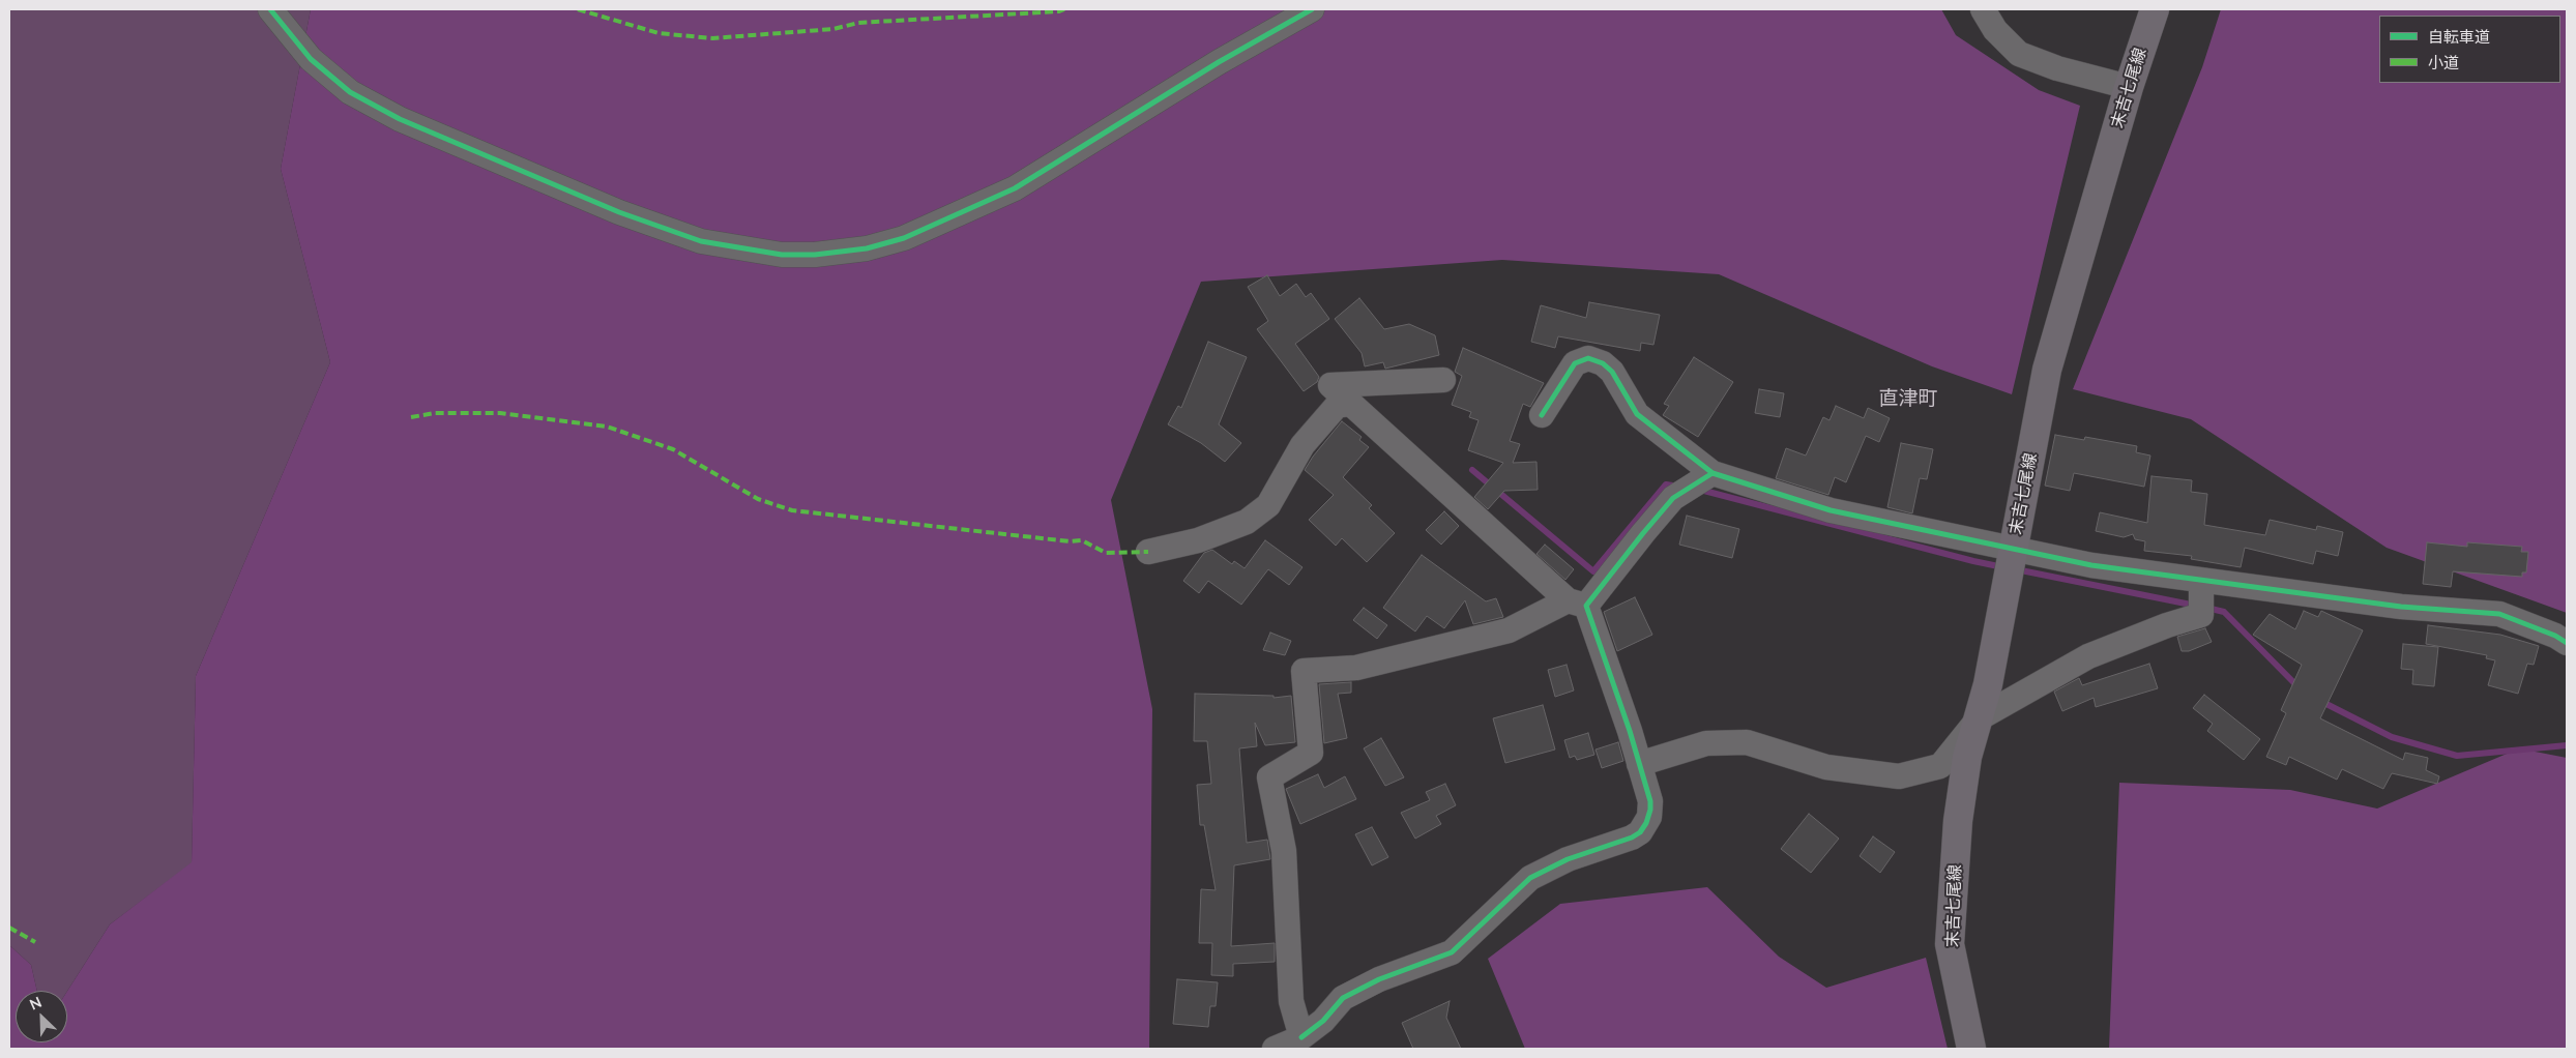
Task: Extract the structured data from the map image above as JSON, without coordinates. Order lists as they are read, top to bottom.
{
  "streets": {
    "main road": ["末吉七尾線"]
  },
  "districts": ["直津町"],
  "legend": ["自転車道", "小道"],
  "north": "top left"
}
